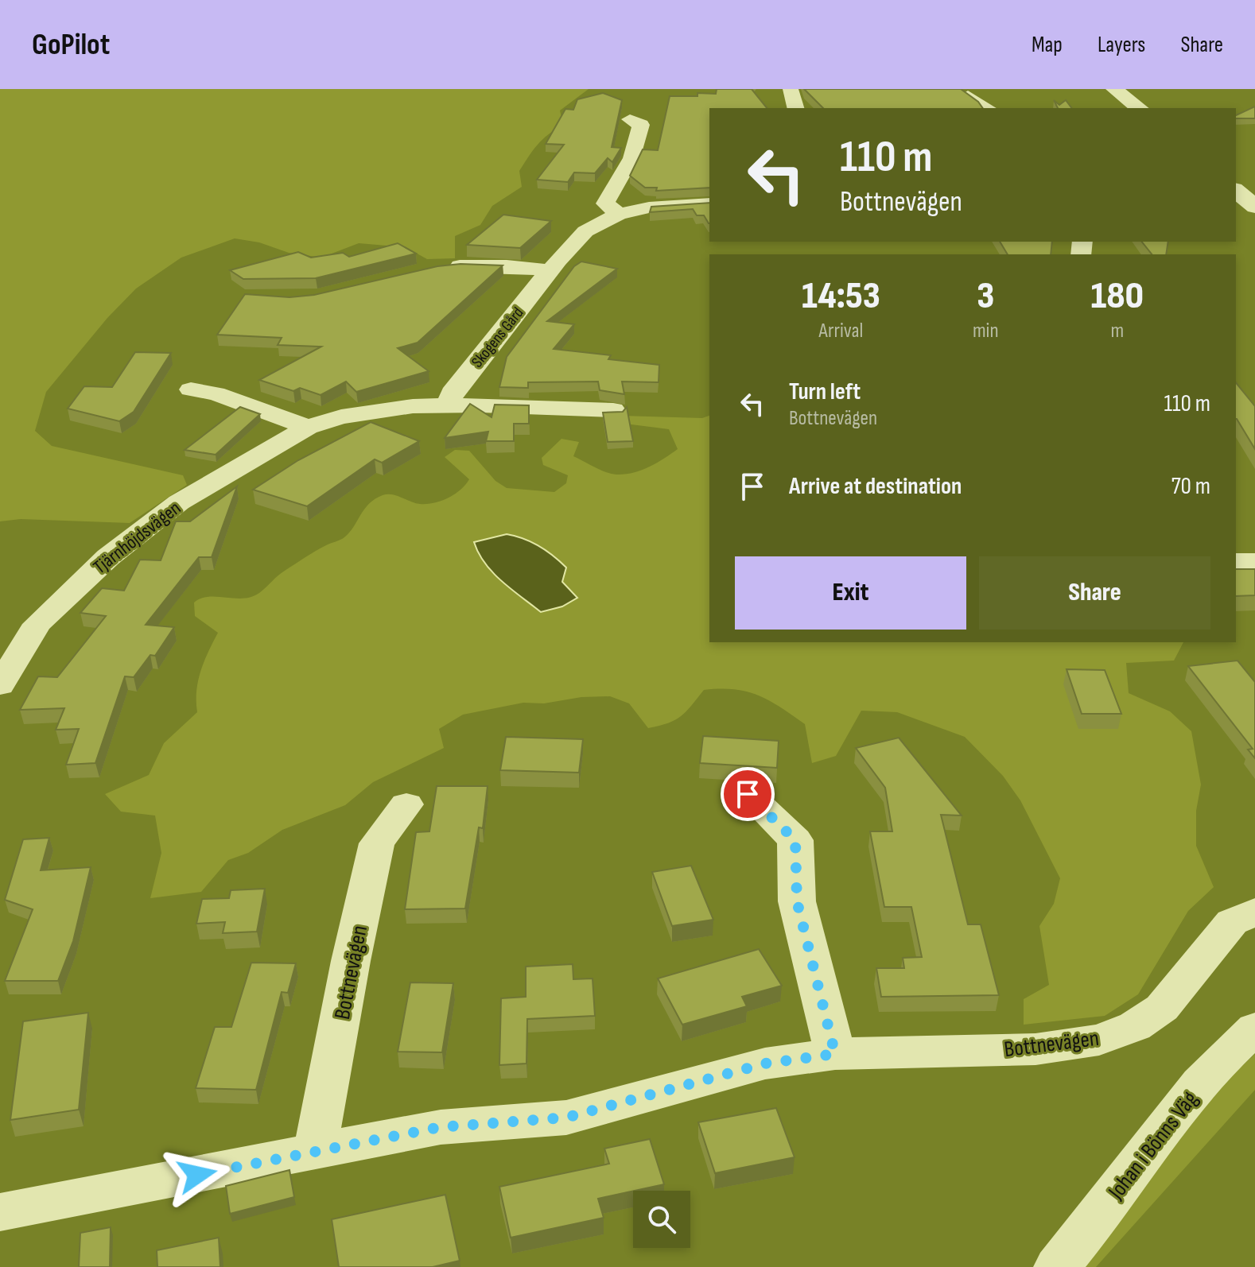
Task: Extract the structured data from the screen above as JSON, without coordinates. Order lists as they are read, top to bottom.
{
  "streets": {
    "street": [
      "Skogens Gård",
      "Tjärnhöjdsvägen",
      "Bottnevägen",
      "Johan i Bönns Väg"
    ]
  },
  "crossings": [
    ["Skogens Gård", "Tjärnhöjdsvägen"]
  ],
  "page": {
    "header": "GoPilot",
    "nav": ["Map", "Layers", "Share"],
    "turn": ["110 m", "Bottnevägen"],
    "eta": [
      "14:53",
      "Arrival",
      "3",
      "min",
      "180",
      "m"
    ],
    "list": [
      {
        "name": "Turn left",
        "note": "Bottnevägen",
        "value": "110 m"
      },
      {
        "name": "Arrive at destination",
        "value": "70 m"
      }
    ],
    "buttons": ["Exit", "Share"]
  }
}
